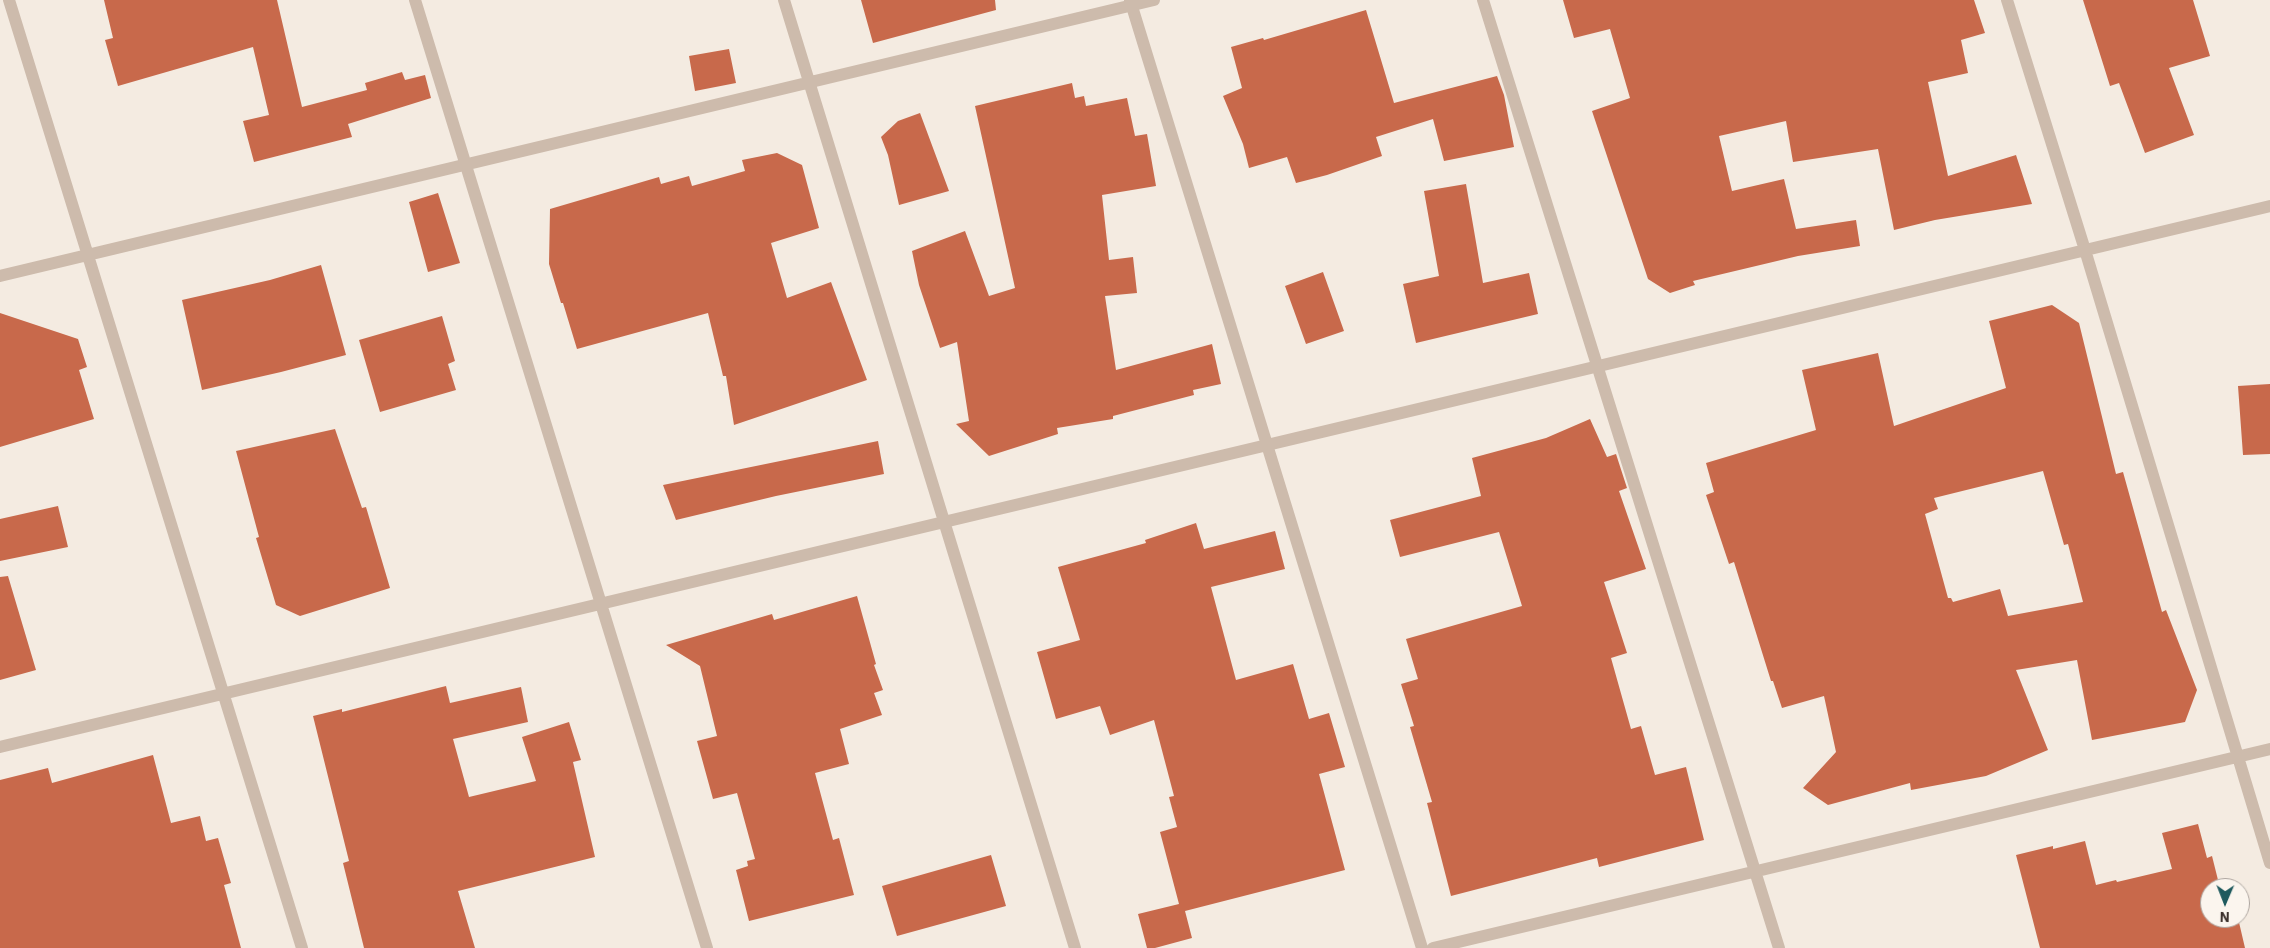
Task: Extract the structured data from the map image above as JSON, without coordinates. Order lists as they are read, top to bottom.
{
  "north": "bottom"
}
